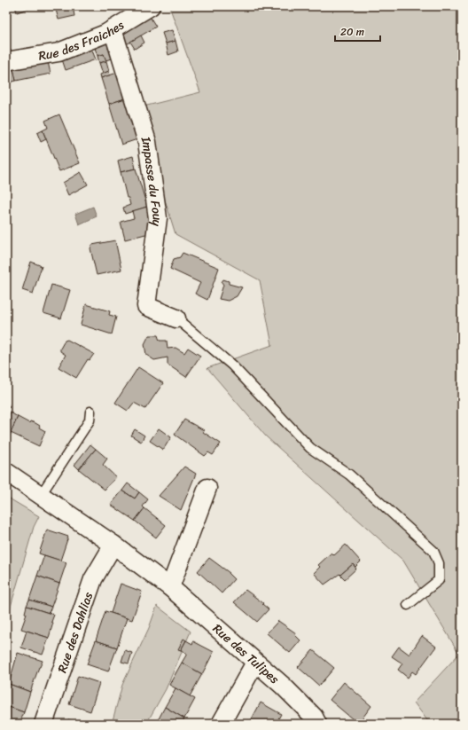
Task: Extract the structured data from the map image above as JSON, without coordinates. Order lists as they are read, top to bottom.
{
  "streets": {
    "street": [
      "Rue des Fraiches",
      "Impasse du Fouy",
      "Rue des Dahlias",
      "Rue des Tulipes"
    ]
  },
  "crossings": [
    ["Rue des Fraiches", "Impasse du Fouy"],
    ["Rue des Dahlias", "Rue des Tulipes"]
  ],
  "scale_bar": "20 m"
}
